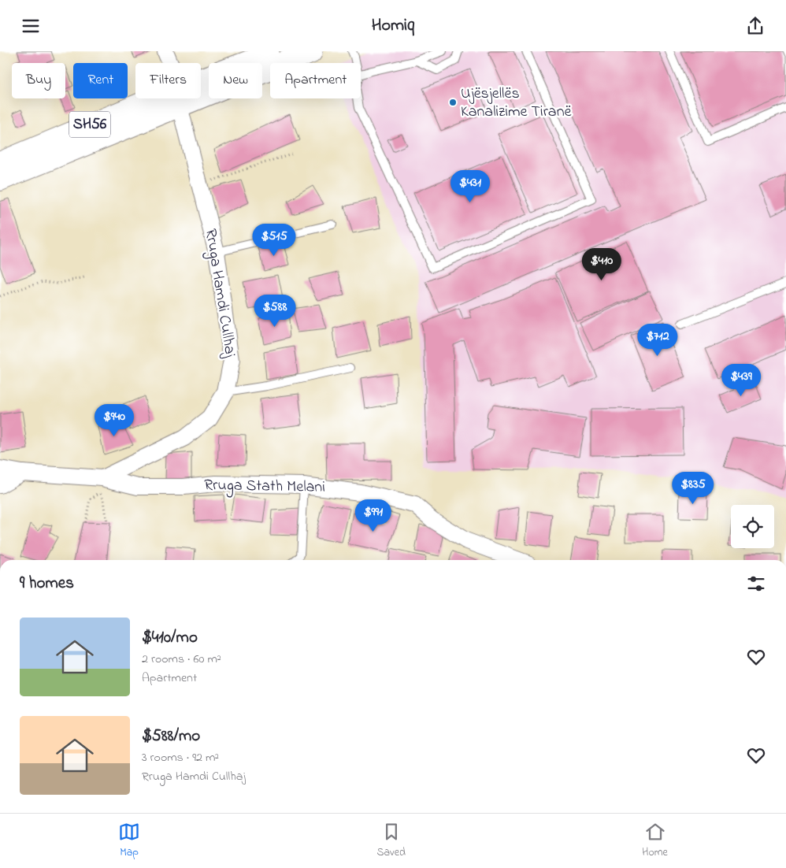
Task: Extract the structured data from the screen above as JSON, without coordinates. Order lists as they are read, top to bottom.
{
  "streets": {
    "main road": ["SH56"],
    "street": ["Rruga Hamdi Cullhaj", "Rruga Stath Melani"]
  },
  "crossings": [
    ["Rruga Hamdi Cullhaj", "Rruga Stath Melani"]
  ],
  "places": ["Ujësjellës Kanalizime Tiranë"],
  "page": {
    "header": "Homiq",
    "chip": [
      "Buy",
      "Rent",
      "Filters",
      "New",
      "Apartment"
    ],
    "price": [
      "$431",
      "$515",
      "$410",
      "$588",
      "$712",
      "$439",
      "$940",
      "$835",
      "$991"
    ],
    "heading": "9 homes",
    "list": [
      {
        "name": "$410/mo",
        "note": "2 rooms · 60 m² · Apartment"
      },
      {
        "name": "$588/mo",
        "note": "3 rooms · 92 m² · Rruga Hamdi Cullhaj"
      }
    ],
    "tabs": ["Map", "Saved", "Home"]
  }
}
